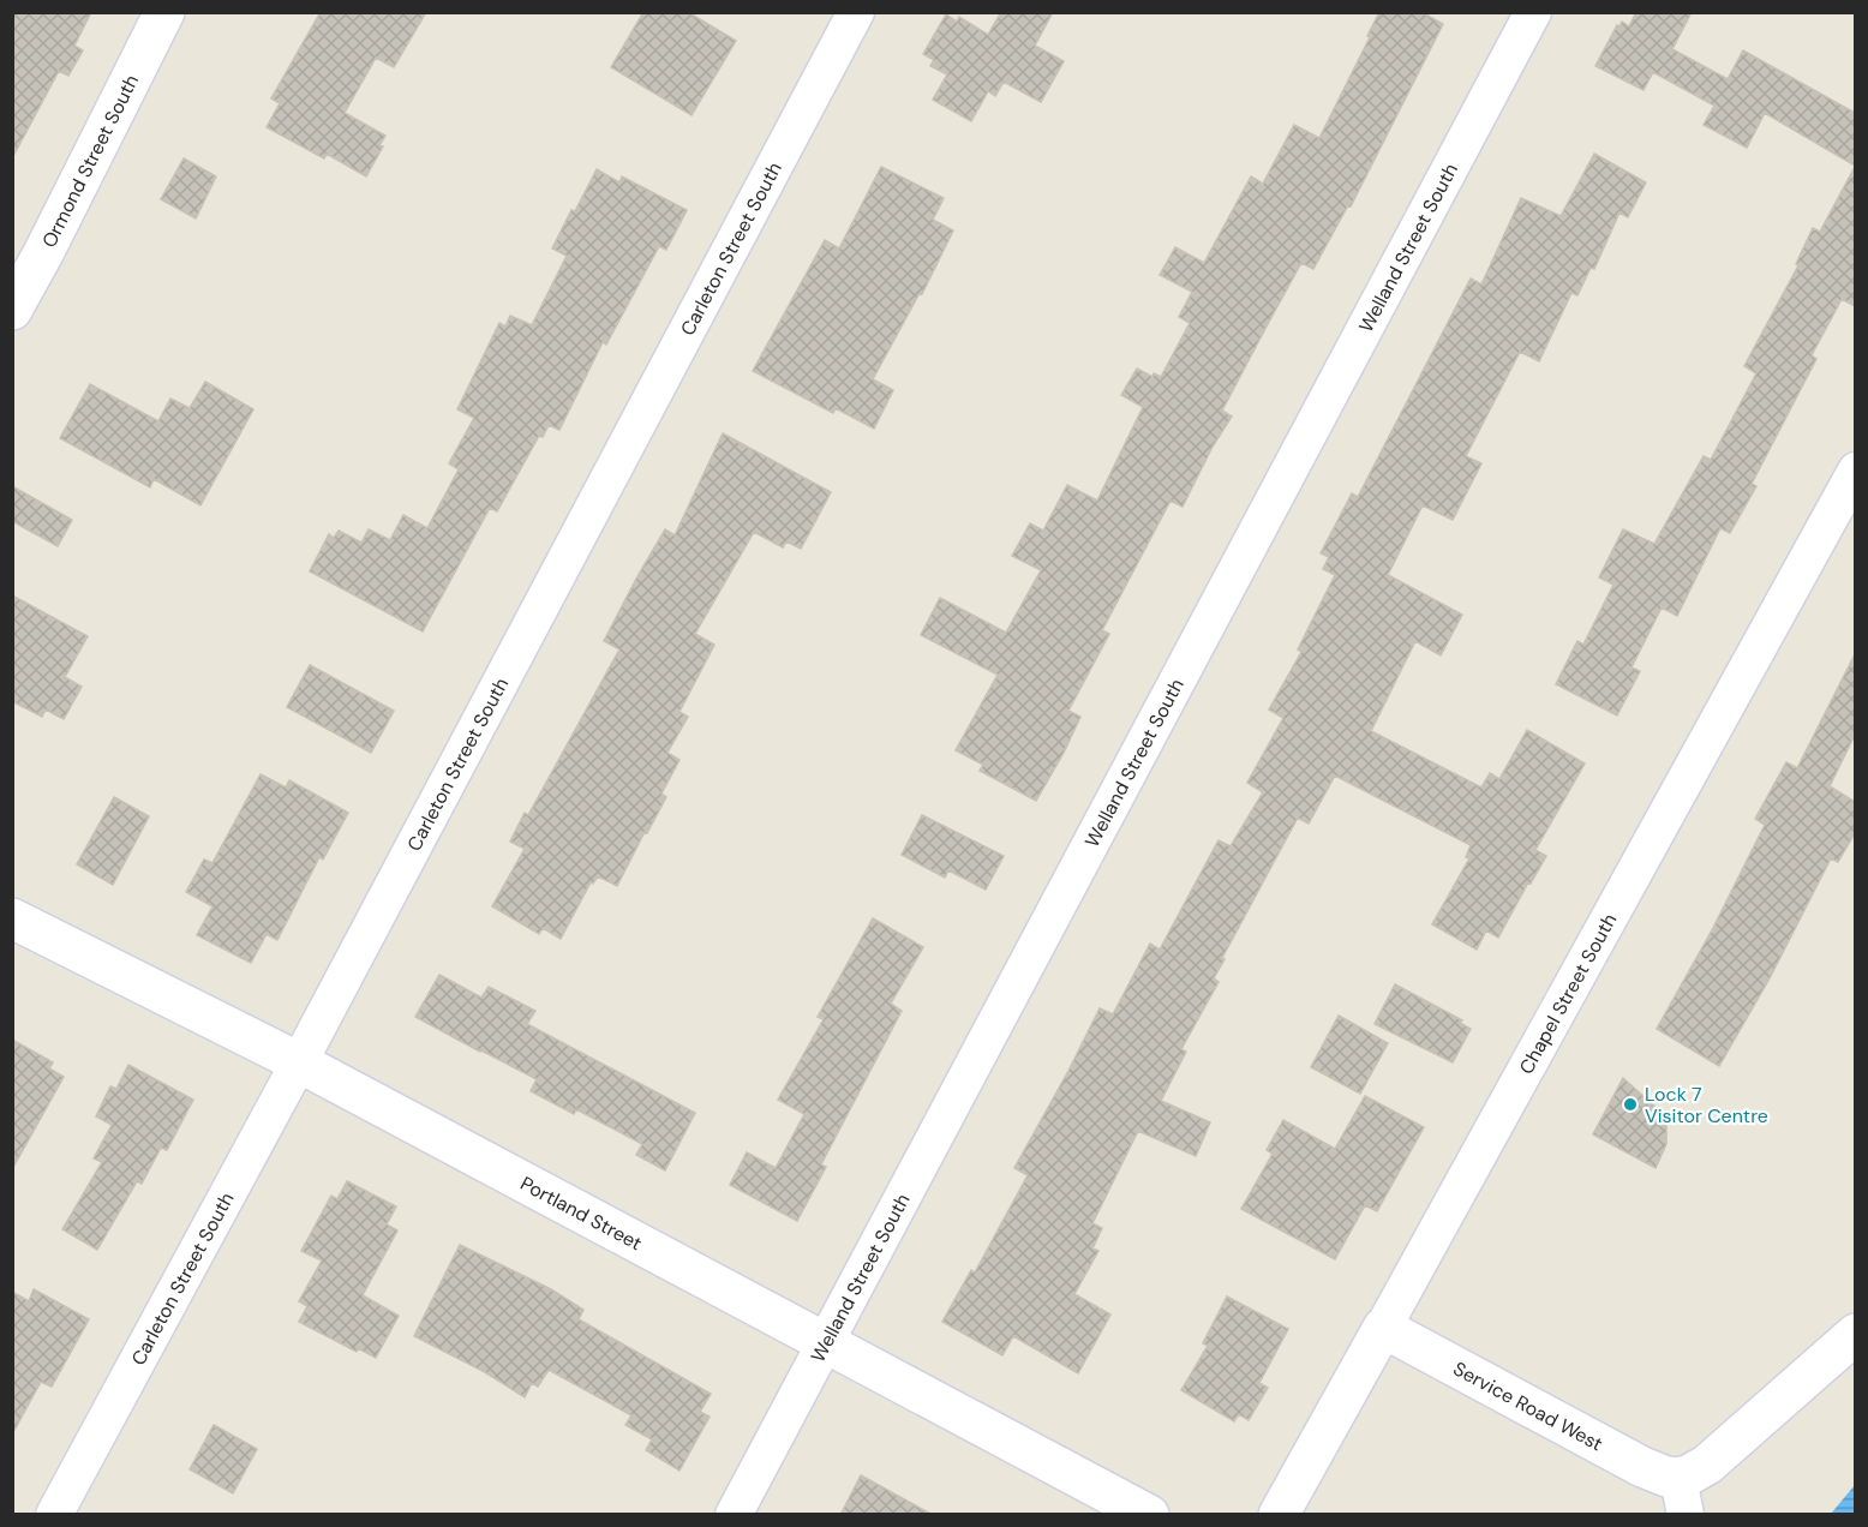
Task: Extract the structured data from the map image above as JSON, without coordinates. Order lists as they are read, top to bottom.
{
  "streets": {
    "street": [
      "Ormond Street South",
      "Carleton Street South",
      "Welland Street South",
      "Chapel Street South",
      "Portland Street",
      "Service Road West"
    ]
  },
  "crossings": [
    ["Carleton Street South", "Portland Street"],
    ["Welland Street South", "Portland Street"],
    ["Chapel Street South", "Service Road West"]
  ],
  "places": ["Lock 7 Visitor Centre"]
}
